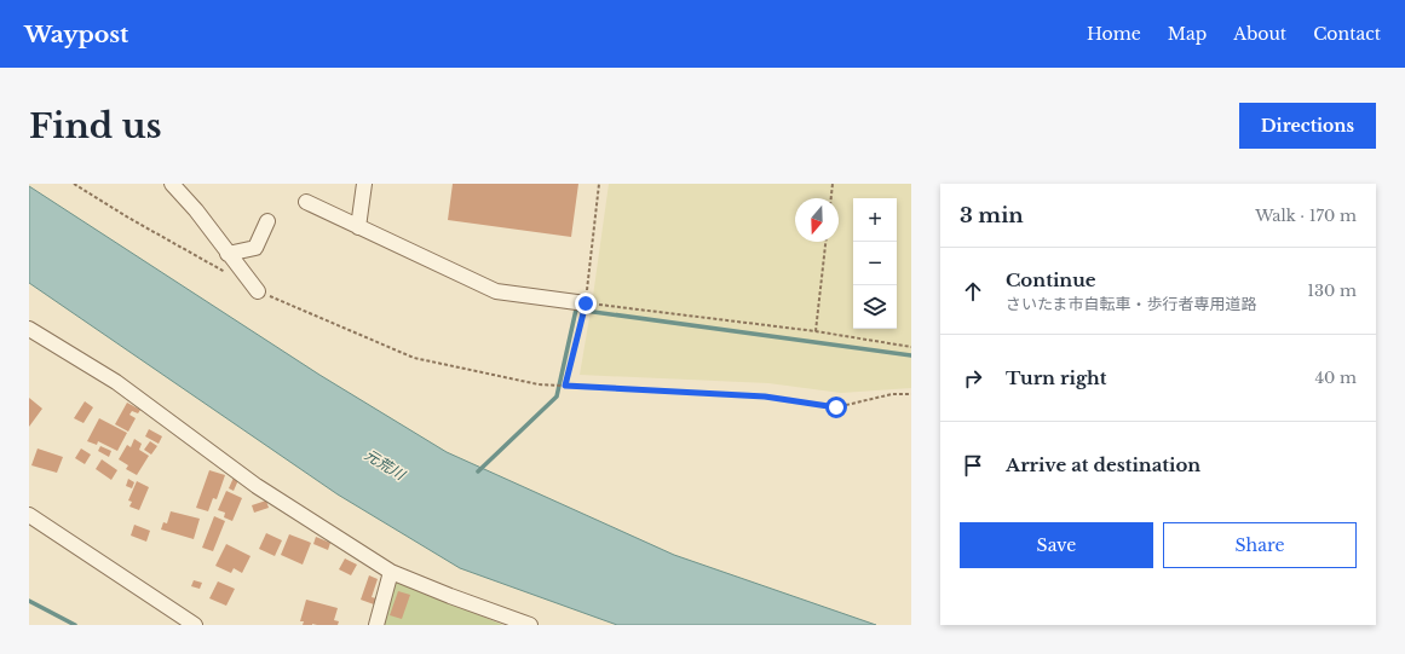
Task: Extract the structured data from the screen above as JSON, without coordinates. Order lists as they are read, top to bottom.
{
  "water": ["元荒川"],
  "north": "bottom",
  "page": {
    "header": "Waypost",
    "nav": [
      "Home",
      "Map",
      "About",
      "Contact"
    ],
    "buttons": [
      "Directions",
      ["Save", "Share"]
    ],
    "title": "Find us",
    "heading": ["3 min", "Walk · 170 m"],
    "map_buttons": ["+", "−"],
    "list": [
      ["Continue", "さいたま市自転車・歩行者専用道路", "130 m"],
      ["Turn right", "40 m"],
      "Arrive at destination"
    ]
  }
}
